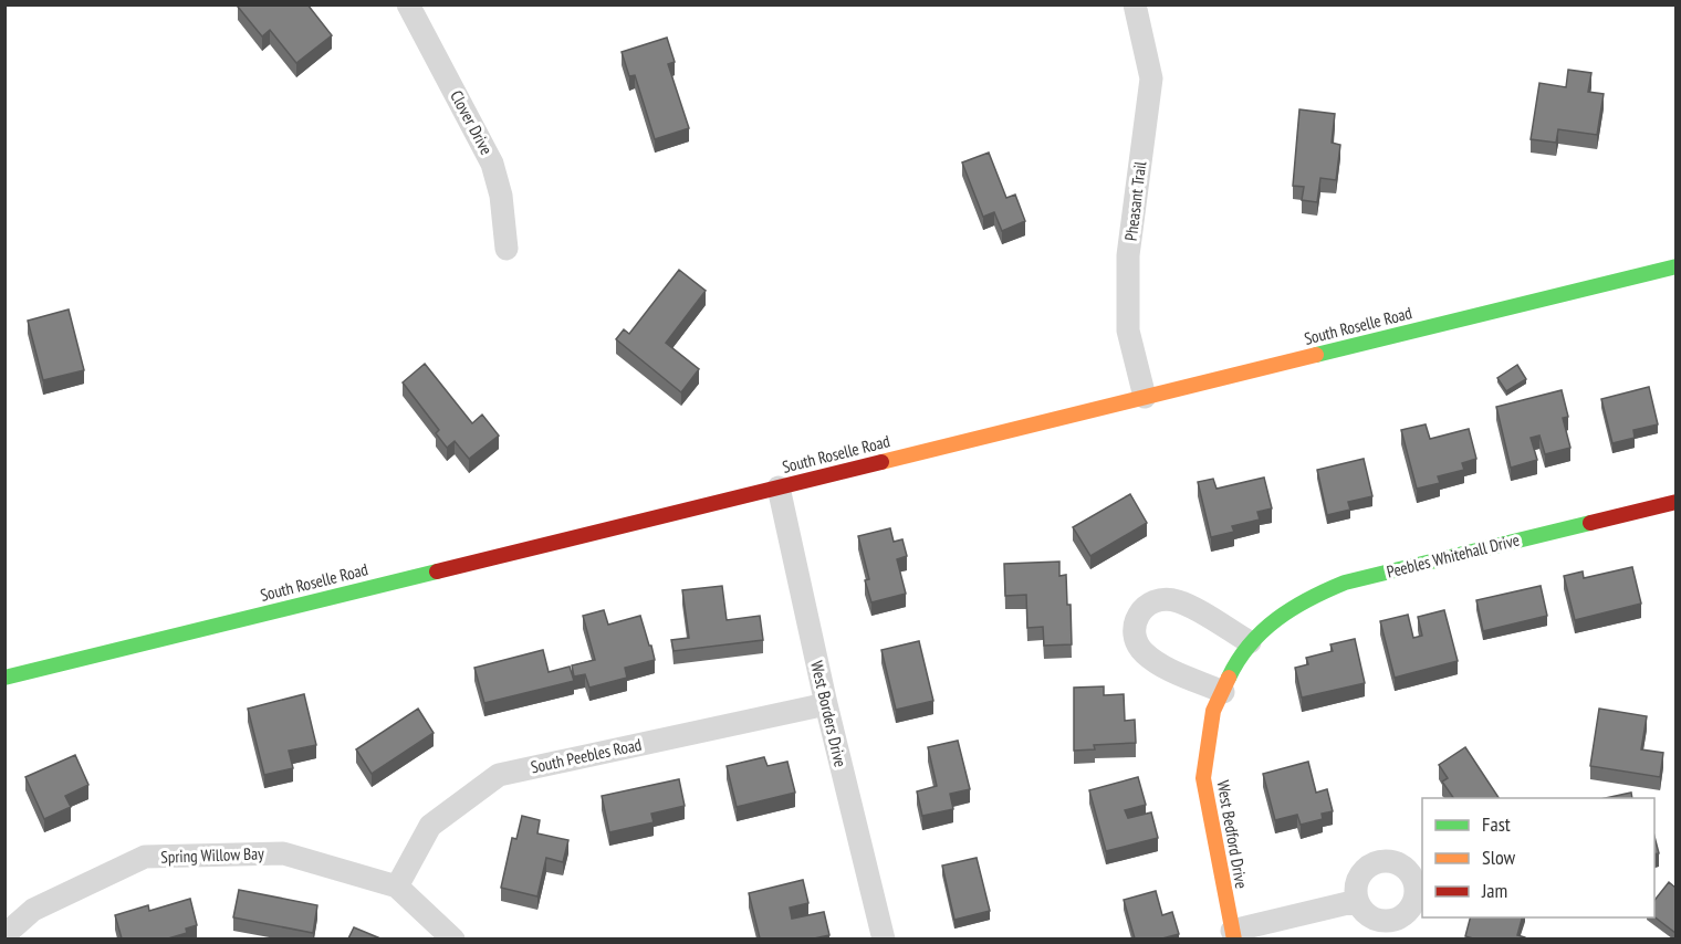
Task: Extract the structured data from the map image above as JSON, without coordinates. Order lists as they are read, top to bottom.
{
  "streets": {
    "main road": ["South Roselle Road", "Peebles Whitehall Drive", "West Bedford Drive"],
    "street": [
      "Clover Drive",
      "Pheasant Trail",
      "West Borders Drive",
      "South Peebles Road",
      "Spring Willow Bay"
    ]
  },
  "crossings": [
    ["Pheasant Trail", "South Roselle Road"],
    ["South Roselle Road", "West Borders Drive"],
    ["Peebles Whitehall Drive", "West Bedford Drive"],
    ["West Borders Drive", "South Peebles Road"],
    ["South Peebles Road", "Spring Willow Bay"]
  ],
  "legend": ["Fast", "Slow", "Jam"]
}
